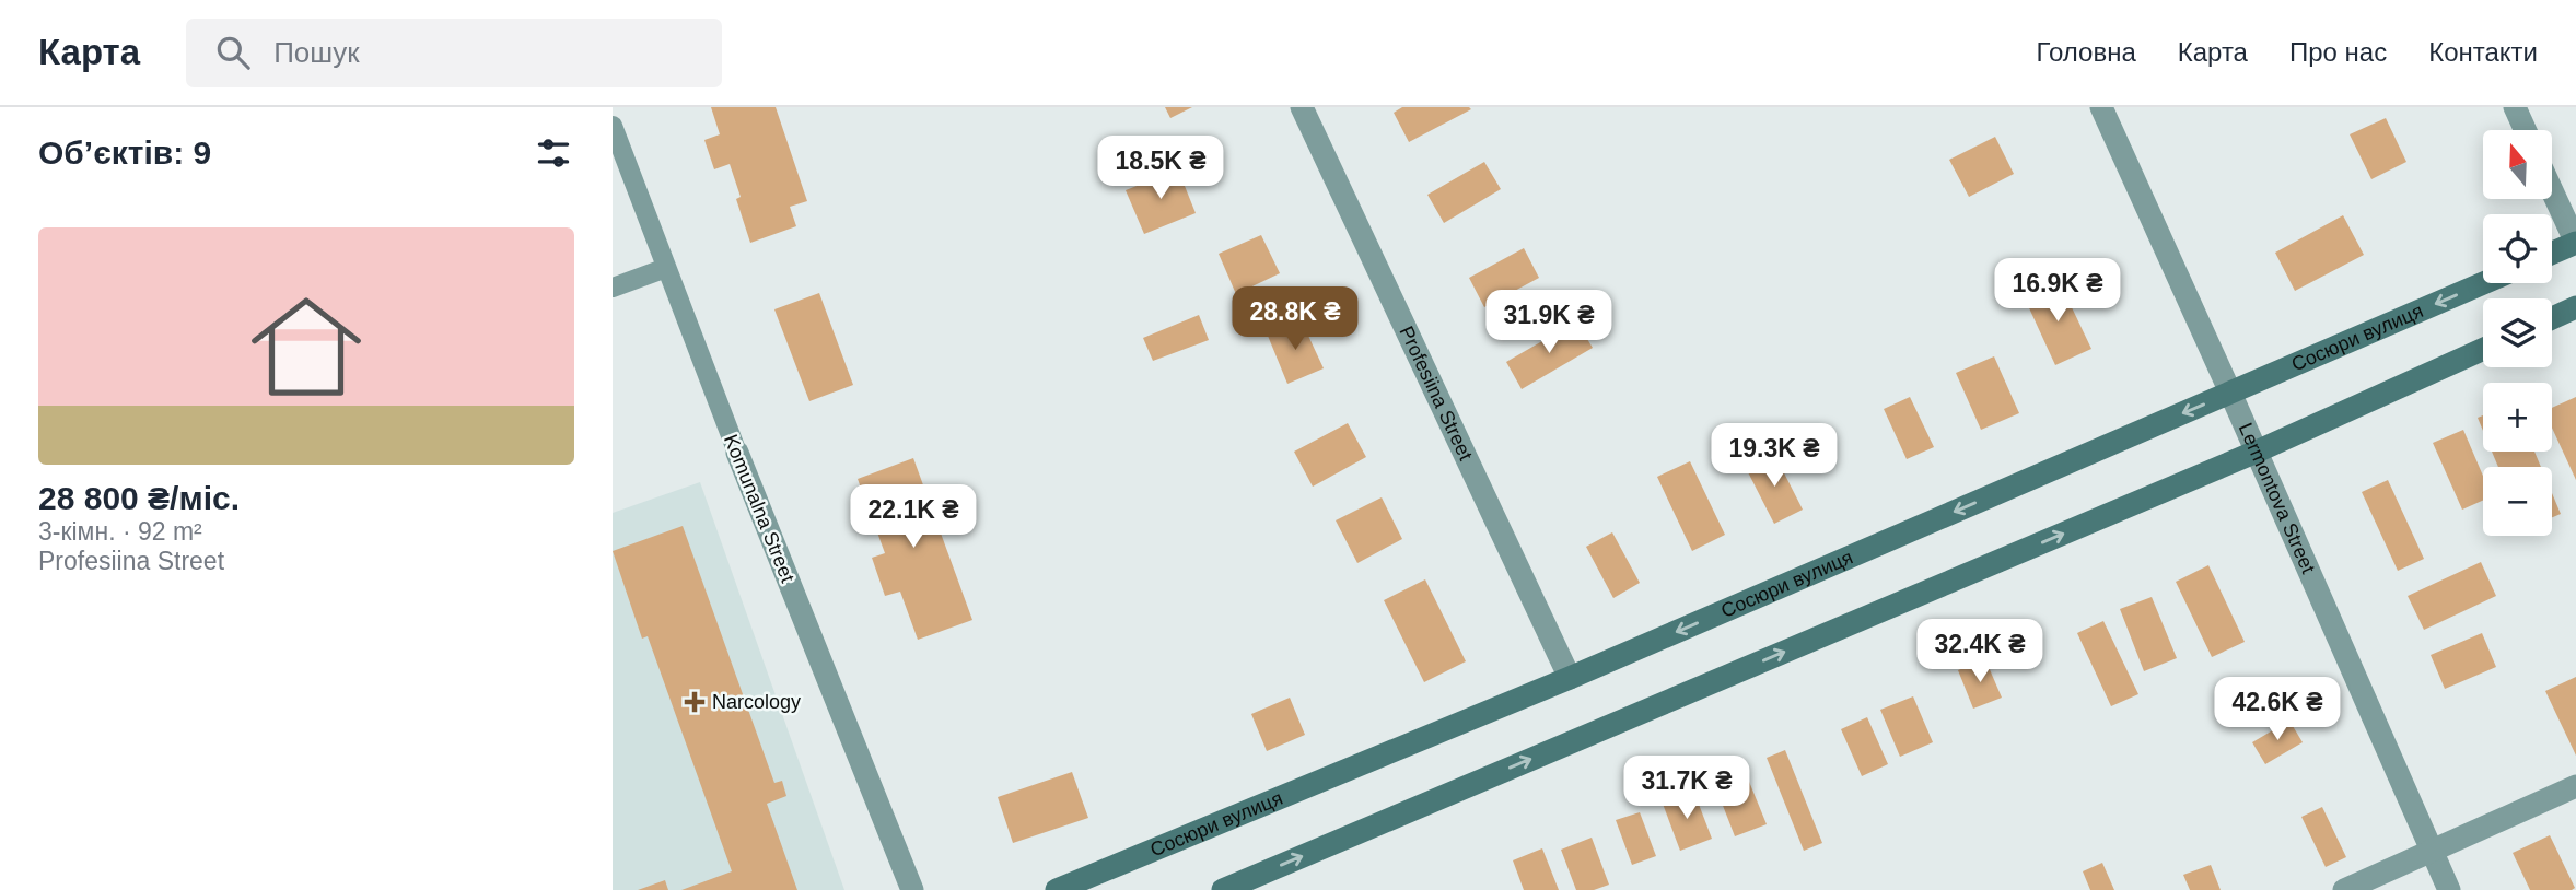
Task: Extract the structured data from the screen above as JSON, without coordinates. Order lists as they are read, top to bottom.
{
  "streets": {
    "street": [
      "Сосюри вулиця",
      "Profesiina Street",
      "Lermontova Street",
      "Komunalna Street"
    ]
  },
  "crossings": [
    ["Сосюри вулиця", "Profesiina Street"],
    ["Сосюри вулиця", "Lermontova Street"]
  ],
  "places": {
    "health": ["Narcology"]
  },
  "north": "top",
  "page": {
    "header": "Карта",
    "search": "Пошук",
    "nav": [
      "Головна",
      "Карта",
      "Про нас",
      "Контакти"
    ],
    "heading": "Об’єктів: 9",
    "map_buttons": ["+", "−"],
    "price": [
      "18.5K ₴",
      "16.9K ₴",
      "28.8K ₴",
      "31.9K ₴",
      "19.3K ₴",
      "22.1K ₴",
      "32.4K ₴",
      "42.6K ₴",
      "31.7K ₴"
    ],
    "list": [
      {
        "name": "28 800 ₴/міс.",
        "note": "3-кімн. · 92 m² · Profesiina Street"
      }
    ]
  }
}
